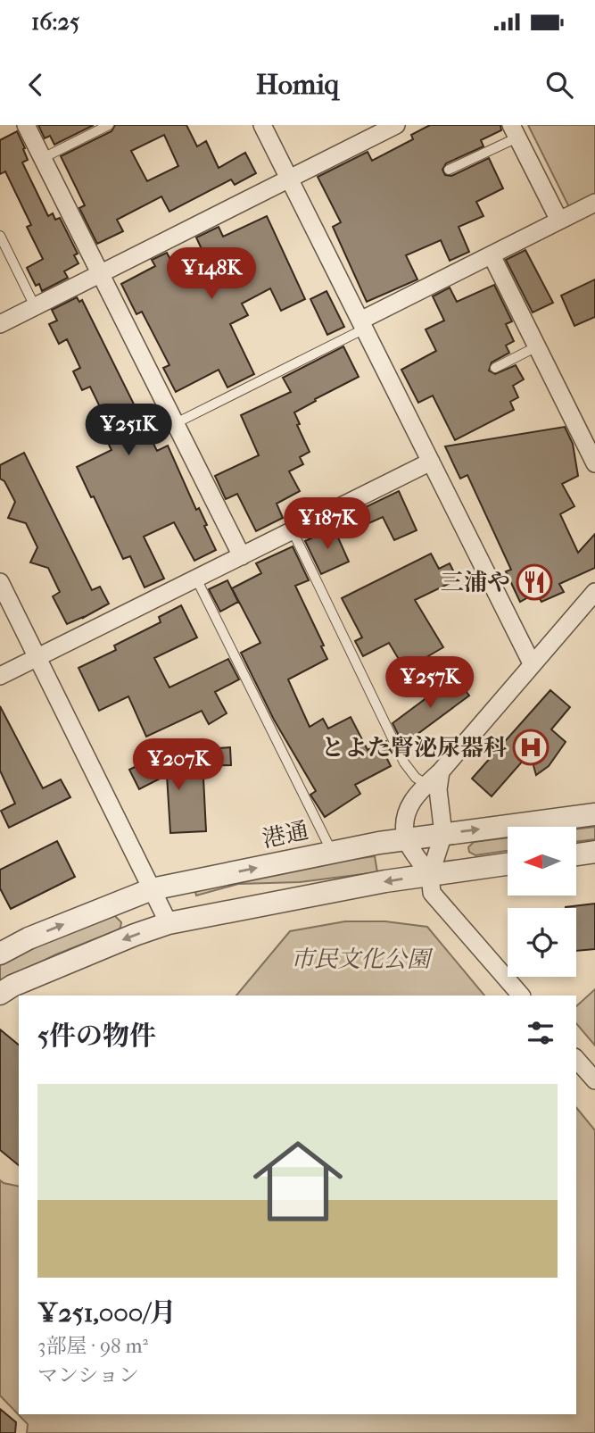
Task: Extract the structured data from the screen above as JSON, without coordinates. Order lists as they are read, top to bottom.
{
  "streets": {
    "street": ["港通"]
  },
  "parks": ["市民文化公園"],
  "places": {
    "restaurant": ["三浦や"],
    "hospital": ["とよた腎泌尿器科"]
  },
  "north": "left",
  "page": {
    "status": "16:25",
    "header": "Homiq",
    "price": [
      "¥148K",
      "¥251K",
      "¥187K",
      "¥257K",
      "¥207K"
    ],
    "heading": "5件の物件",
    "list": [
      {
        "name": "¥251,000/月",
        "note": "3部屋 · 98 m² · マンション"
      }
    ]
  }
}
